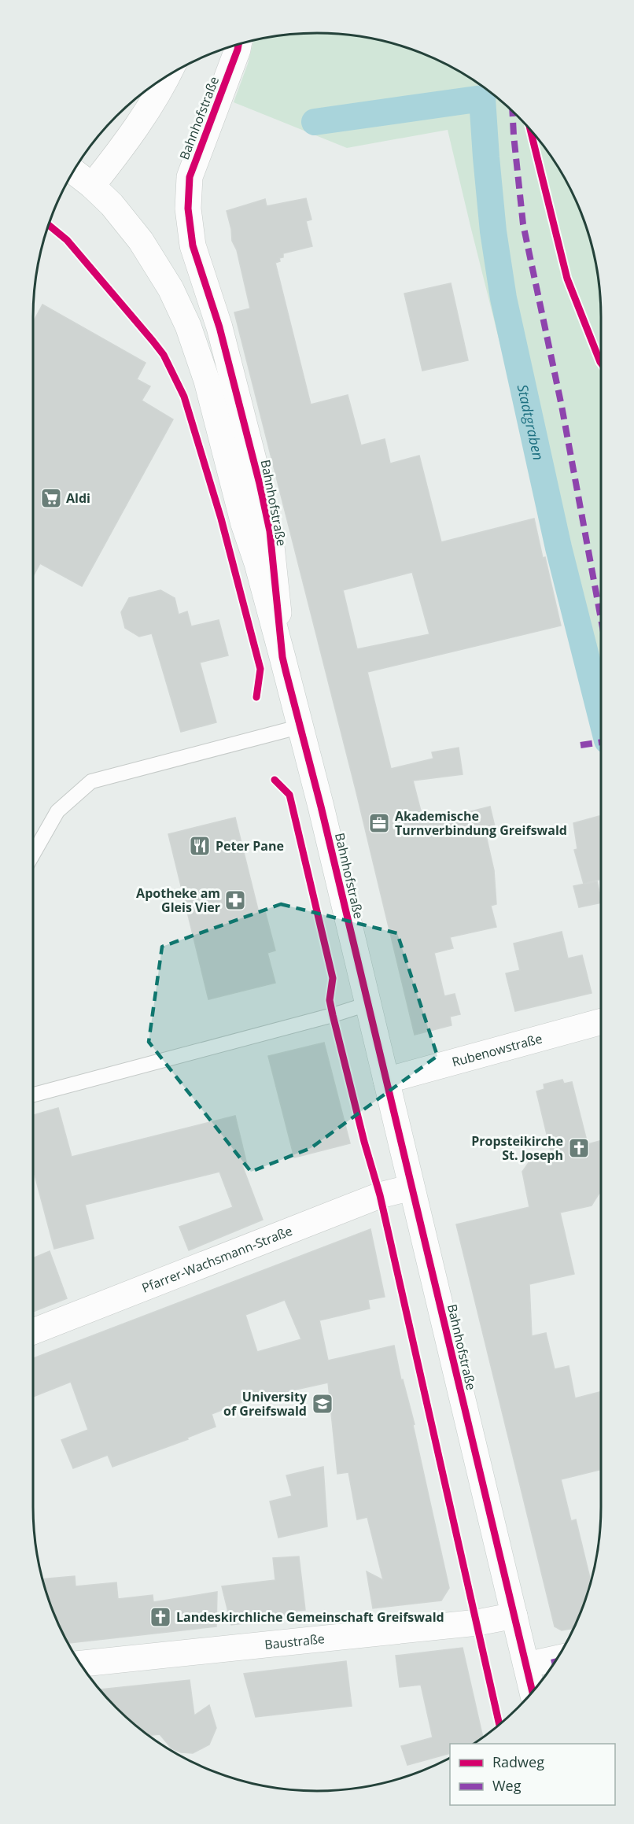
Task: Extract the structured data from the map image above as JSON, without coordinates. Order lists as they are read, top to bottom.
{
  "streets": {
    "street": [
      "Bahnhofstraße",
      "Rubenowstraße",
      "Pfarrer-Wachsmann-Straße",
      "Baustraße"
    ]
  },
  "crossings": [
    ["Bahnhofstraße", "Rubenowstraße"],
    ["Bahnhofstraße", "Pfarrer-Wachsmann-Straße"],
    ["Bahnhofstraße", "Baustraße"]
  ],
  "water": ["Stadtgraben"],
  "places": {
    "supermarket": ["Aldi"],
    "office": ["Akademische Turnverbindung Greifswald"],
    "restaurant": ["Peter Pane"],
    "pharmacy": ["Apotheke am Gleis Vier"],
    "church": ["Propsteikirche St. Joseph", "Landeskirchliche Gemeinschaft Greifswald"],
    "school or university": ["University of Greifswald"]
  },
  "legend": ["Radweg", "Weg"]
}
